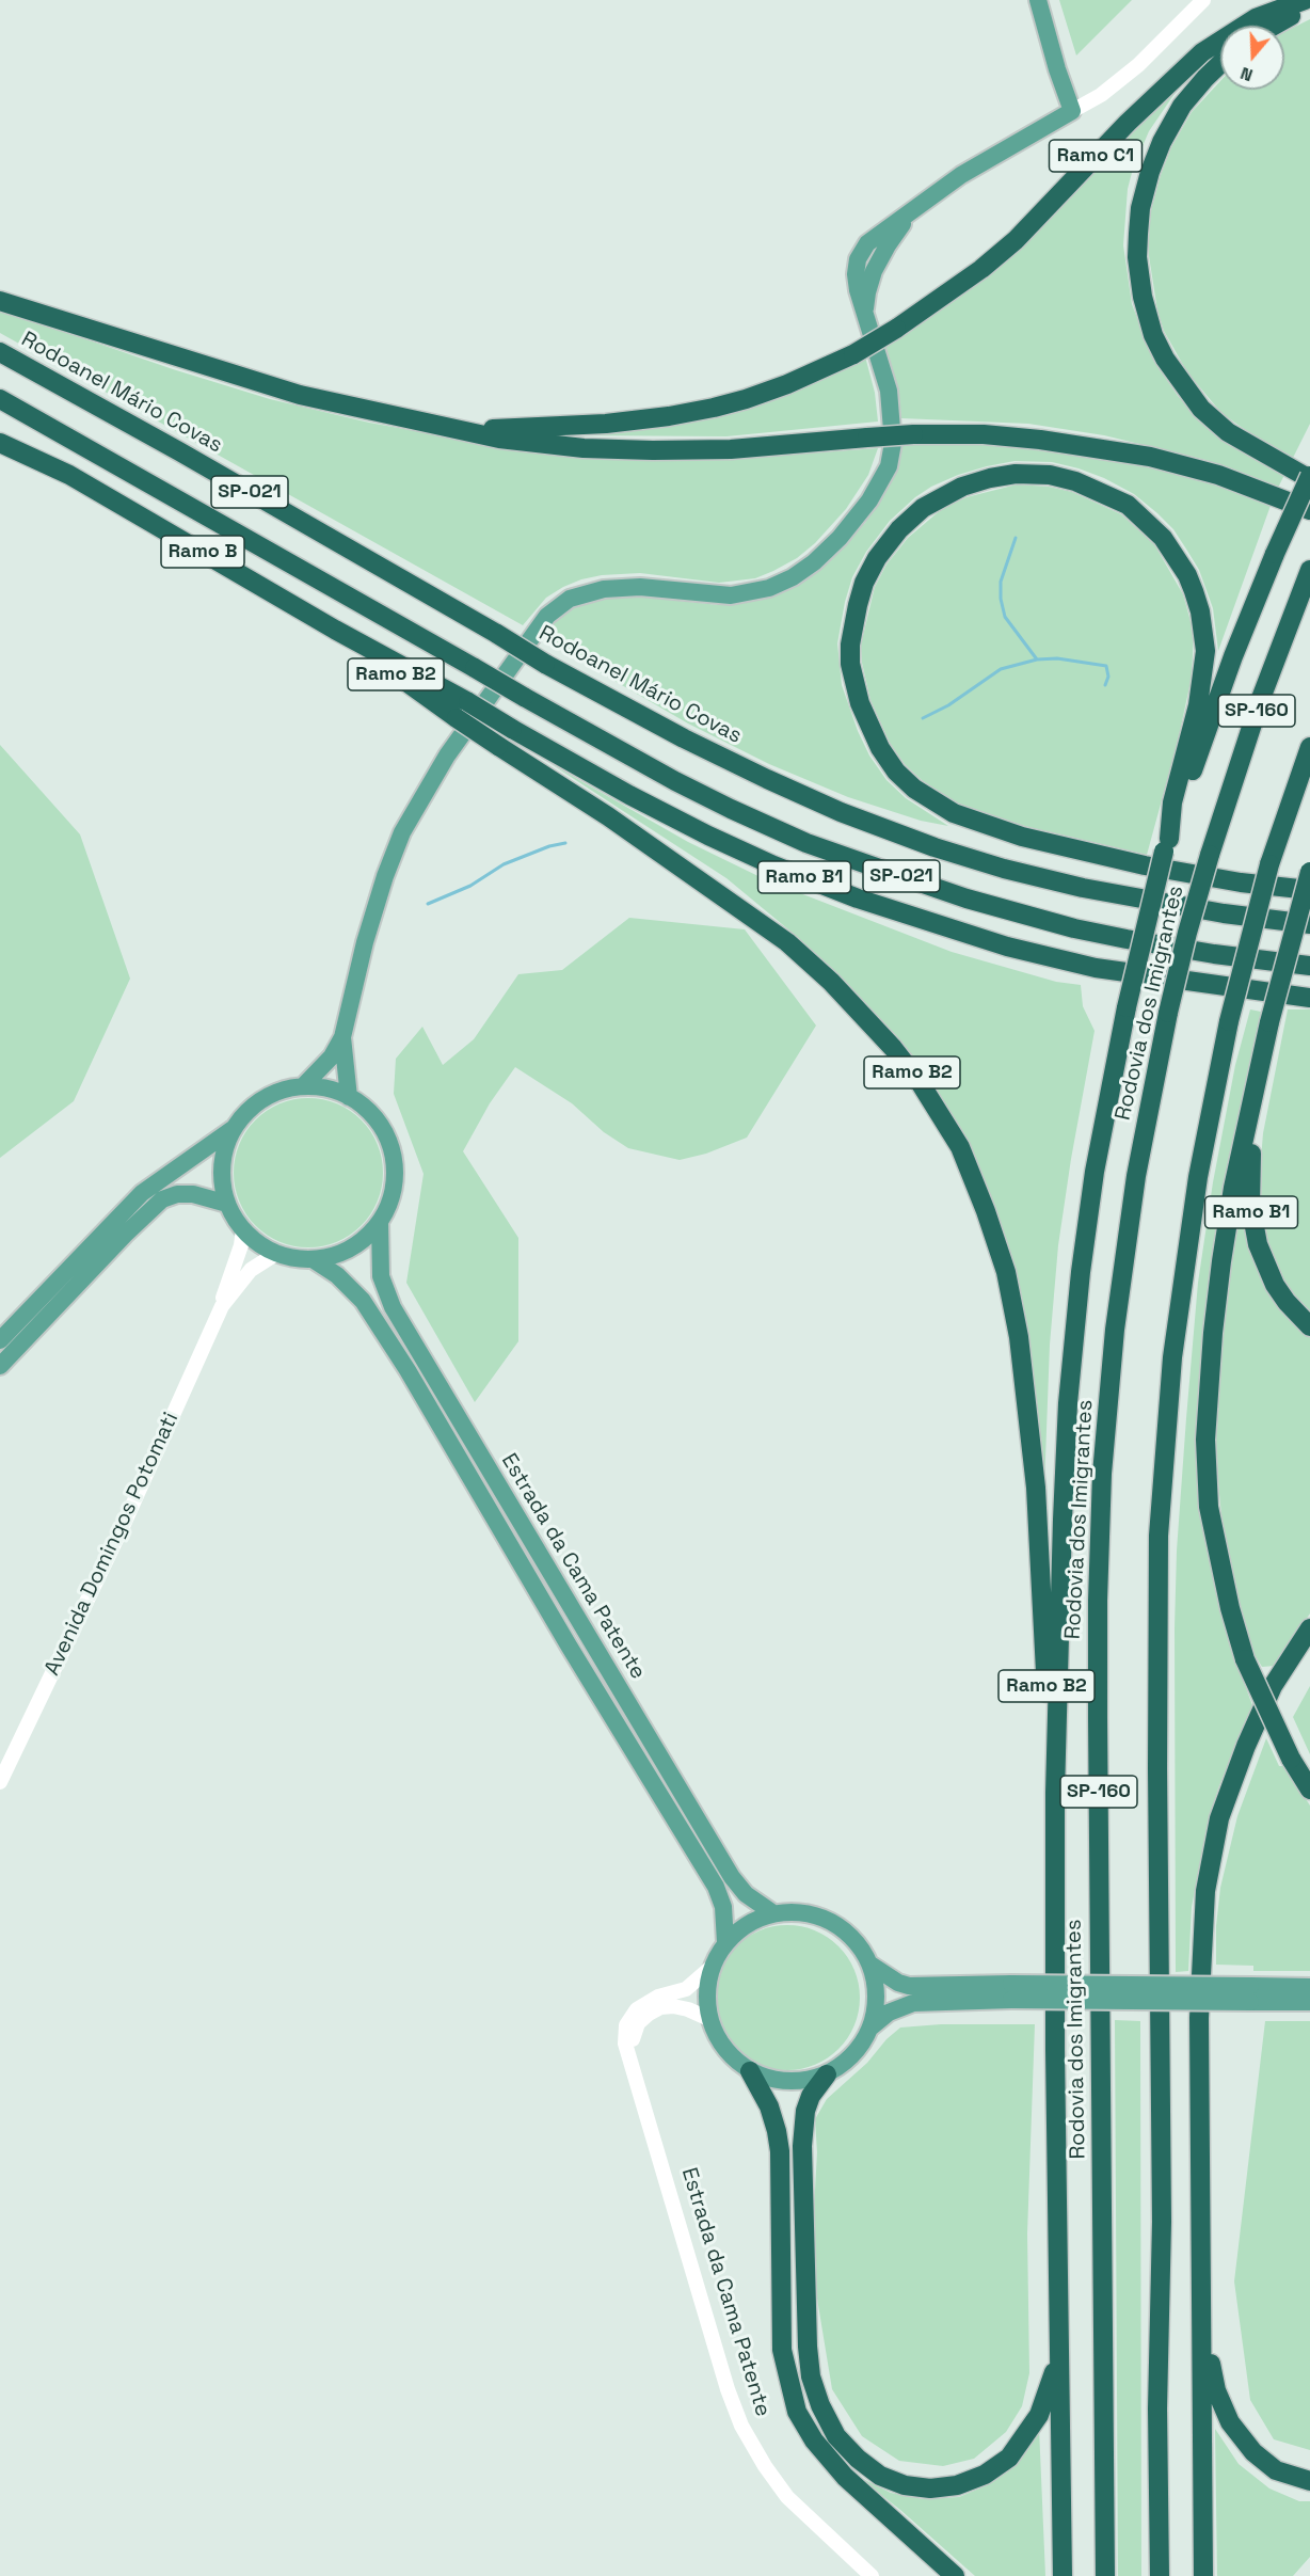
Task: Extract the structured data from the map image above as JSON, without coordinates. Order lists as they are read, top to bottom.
{
  "streets": {
    "highway": [
      "Ramo C1",
      "Rodoanel Mário Covas",
      "SP-021",
      "Ramo B",
      "Ramo B2",
      "SP-160",
      "Ramo B1",
      "Rodovia dos Imigrantes"
    ],
    "main road": ["Estrada da Cama Patente"],
    "street": ["Avenida Domingos Potomati"]
  },
  "crossings": [
    ["Ramo B", "Ramo B2"],
    ["Ramo B", "Ramo B1"],
    ["Ramo B2", "Ramo B1"],
    ["Avenida Domingos Potomati", "Estrada da Cama Patente"]
  ],
  "north": "bottom"
}
